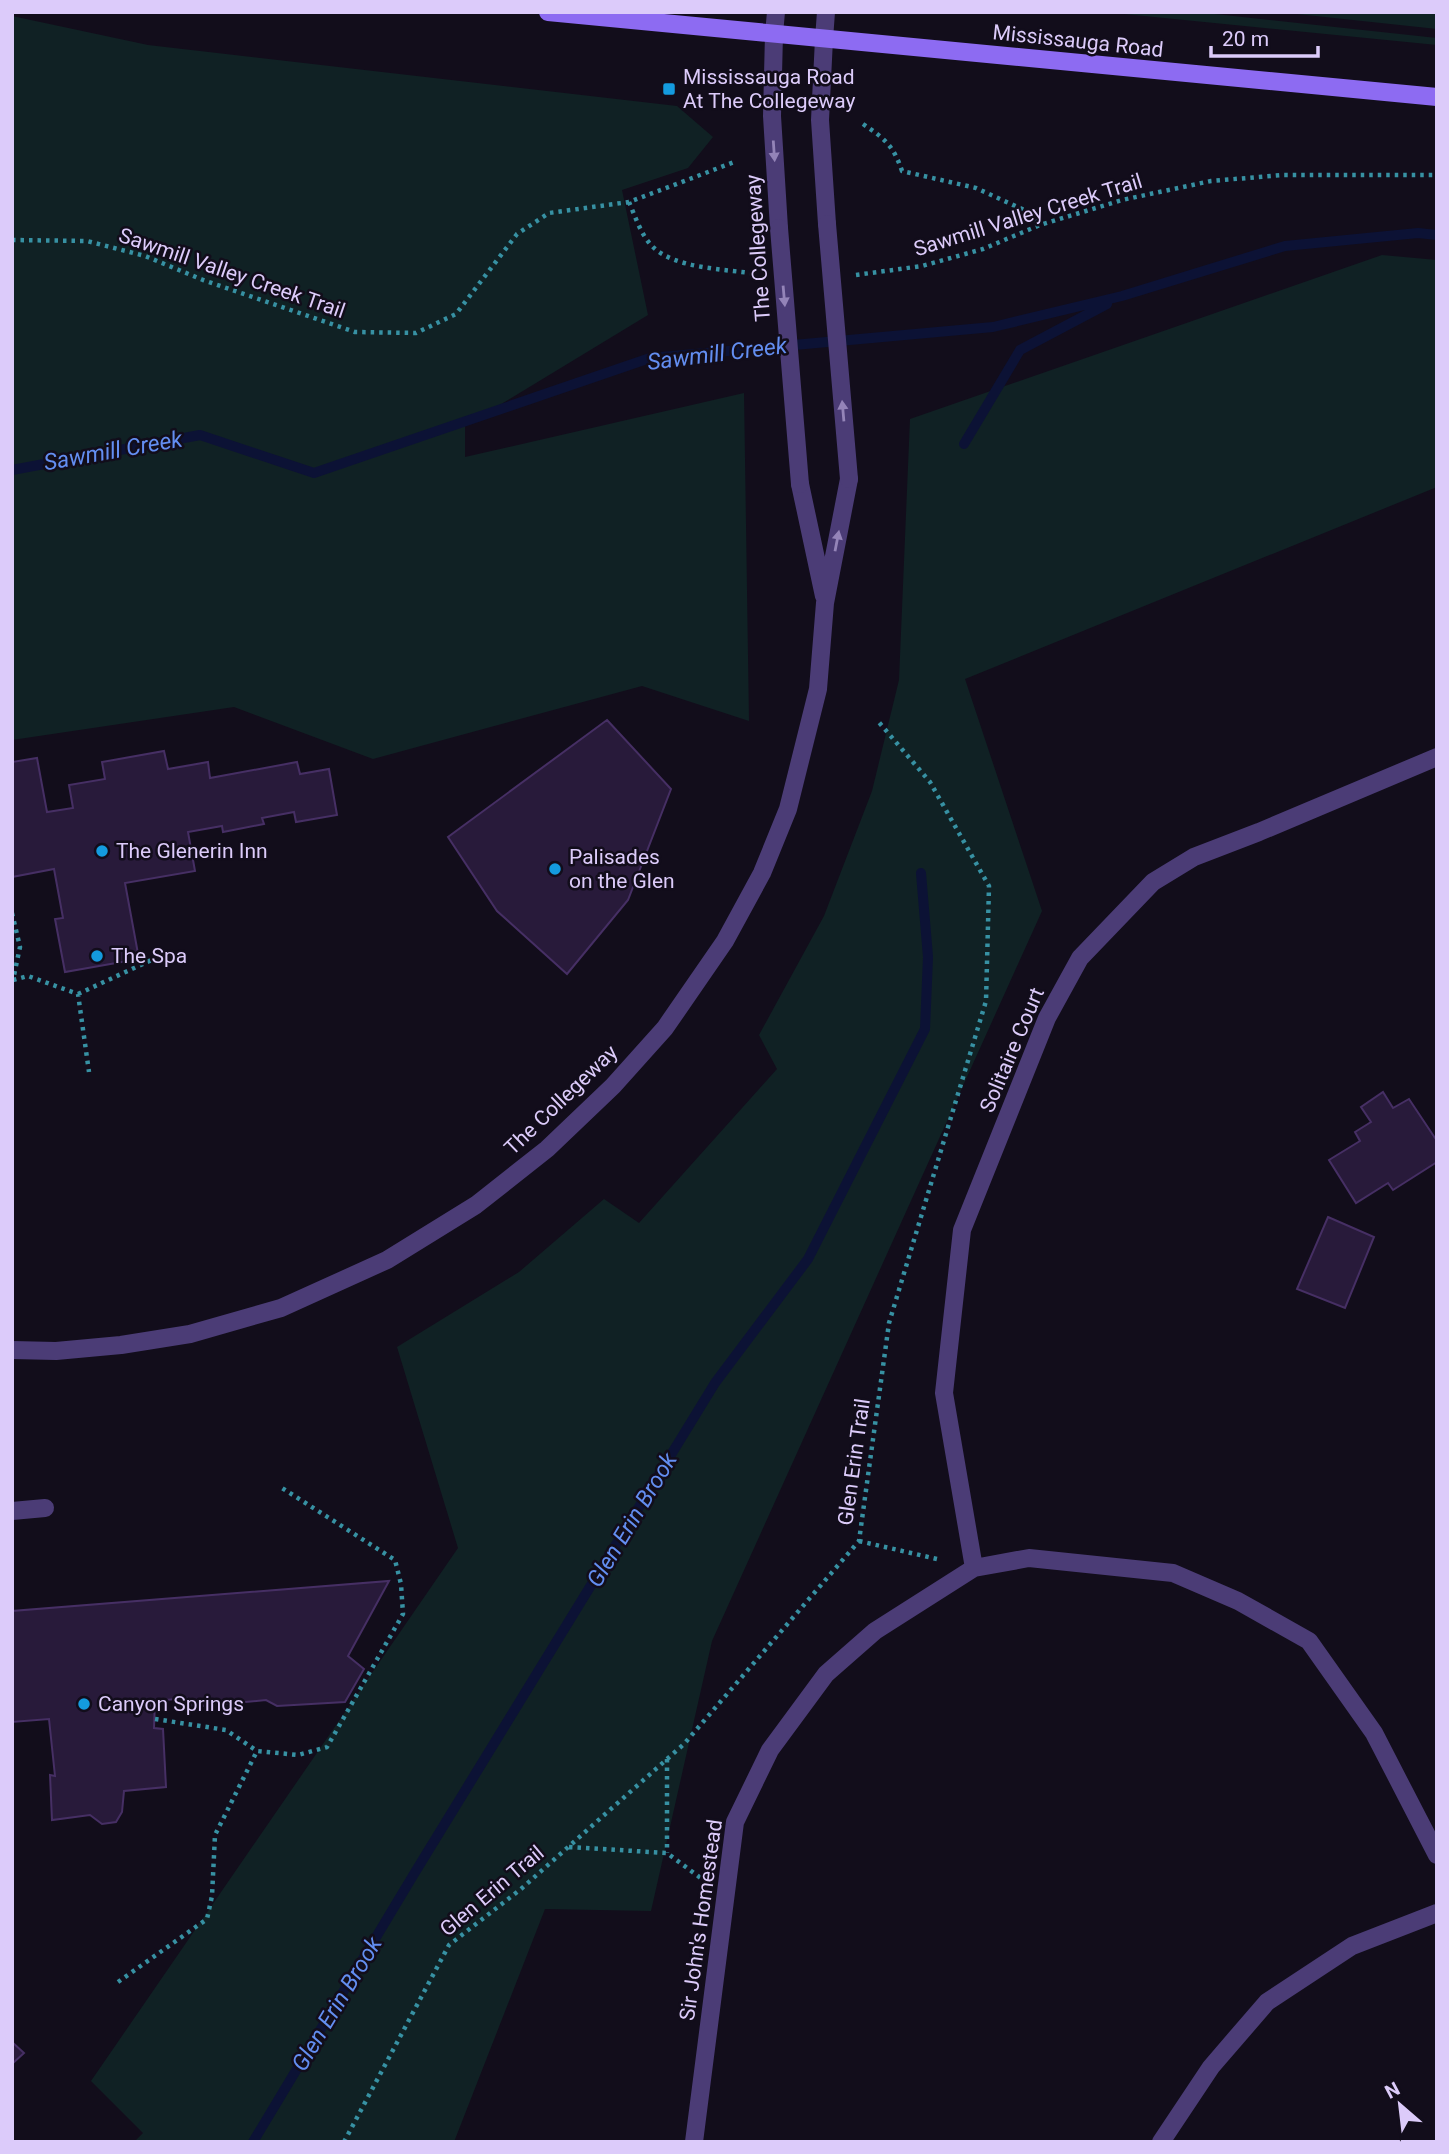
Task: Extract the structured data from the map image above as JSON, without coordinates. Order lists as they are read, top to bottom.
{
  "streets": {
    "main road": ["Mississauga Road"],
    "street": ["The Collegeway", "Solitaire Court", "Sir John's Homestead"],
    "path": ["Sawmill Valley Creek Trail", "Glen Erin Trail"]
  },
  "crossings": [
    ["Mississauga Road", "The Collegeway"],
    ["Solitaire Court", "Sir John's Homestead"]
  ],
  "water": ["Sawmill Creek", "Glen Erin Brook"],
  "places": {
    "transit": ["Mississauga Road At The Collegeway"],
    "other": [
      "The Glenerin Inn",
      "Palisades on the Glen",
      "The Spa",
      "Canyon Springs"
    ]
  },
  "scale_bar": "20 m",
  "north": "top left"
}
